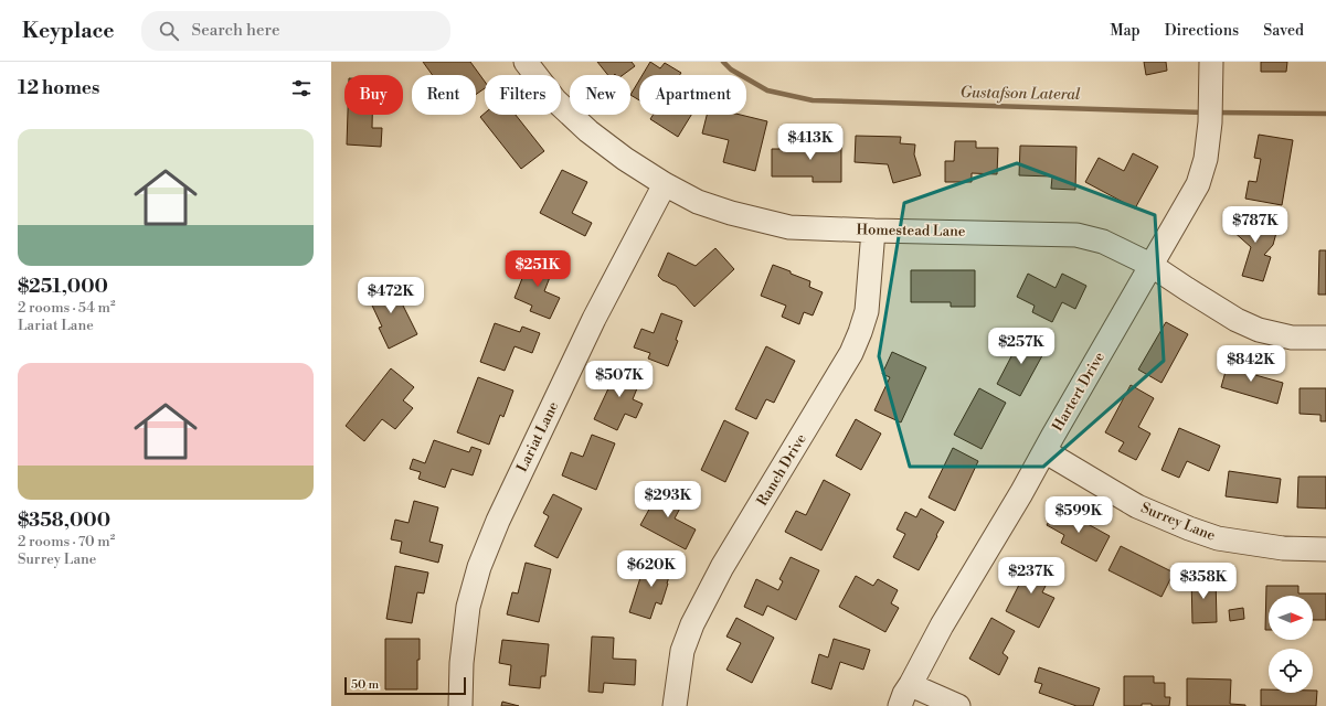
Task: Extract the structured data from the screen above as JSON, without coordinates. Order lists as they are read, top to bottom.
{
  "streets": {
    "street": [
      "Homestead Lane",
      "Hartert Drive",
      "Lariat Lane",
      "Ranch Drive",
      "Surrey Lane"
    ]
  },
  "crossings": [
    ["Homestead Lane", "Hartert Drive"],
    ["Homestead Lane", "Lariat Lane"],
    ["Homestead Lane", "Ranch Drive"],
    ["Hartert Drive", "Surrey Lane"]
  ],
  "water": ["Gustafson Lateral"],
  "scale_bar": "50 m",
  "north": "right",
  "page": {
    "header": "Keyplace",
    "search": "Search here",
    "nav": ["Map", "Directions", "Saved"],
    "heading": "12 homes",
    "chip": [
      "Buy",
      "Rent",
      "Filters",
      "New",
      "Apartment"
    ],
    "list": [
      {
        "name": "$251,000",
        "note": "2 rooms · 54 m² · Lariat Lane"
      },
      {
        "name": "$358,000",
        "note": "2 rooms · 70 m² · Surrey Lane"
      }
    ],
    "price": [
      "$413K",
      "$787K",
      "$251K",
      "$472K",
      "$257K",
      "$842K",
      "$507K",
      "$293K",
      "$599K",
      "$620K",
      "$237K",
      "$358K"
    ],
    "scale": "50 m"
  }
}
